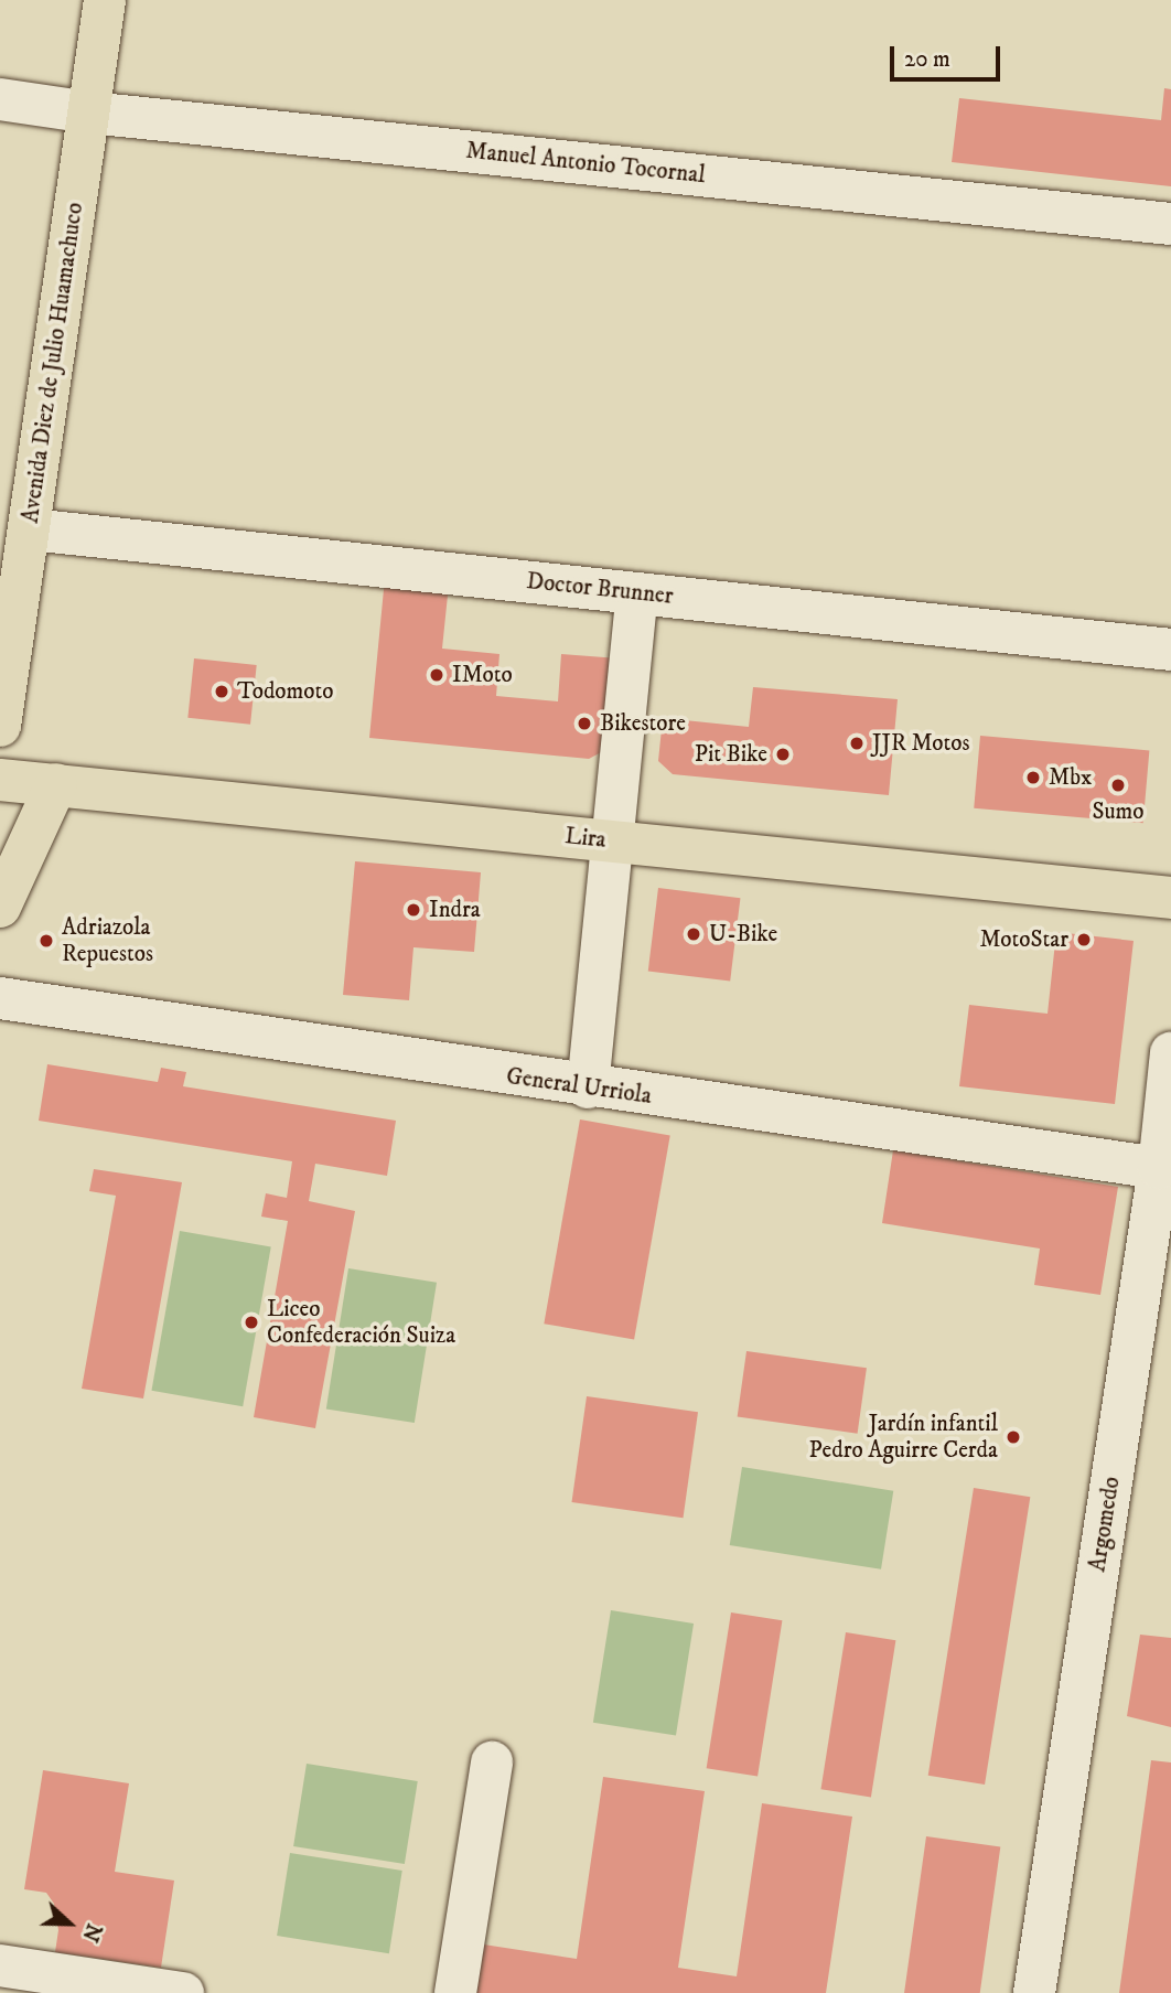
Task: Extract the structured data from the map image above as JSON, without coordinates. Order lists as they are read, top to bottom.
{
  "streets": {
    "main road": ["Avenida Diez de Julio Huamachuco", "Lira"],
    "street": [
      "Manuel Antonio Tocornal",
      "Doctor Brunner",
      "General Urriola",
      "Argomedo"
    ]
  },
  "crossings": [
    ["Manuel Antonio Tocornal", "Avenida Diez de Julio Huamachuco"],
    ["Avenida Diez de Julio Huamachuco", "Doctor Brunner"],
    ["General Urriola", "Argomedo"]
  ],
  "places": [
    "IMoto",
    "Todomoto",
    "Bikestore",
    "JJR Motos",
    "Pit Bike",
    "Mbx",
    "Sumo",
    "Indra",
    "U-Bike",
    "MotoStar",
    "Adriazola Repuestos",
    "Liceo Confederación Suiza",
    "Jardín infantil Pedro Aguirre Cerda"
  ],
  "scale_bar": "20 m",
  "north": "right"
}
